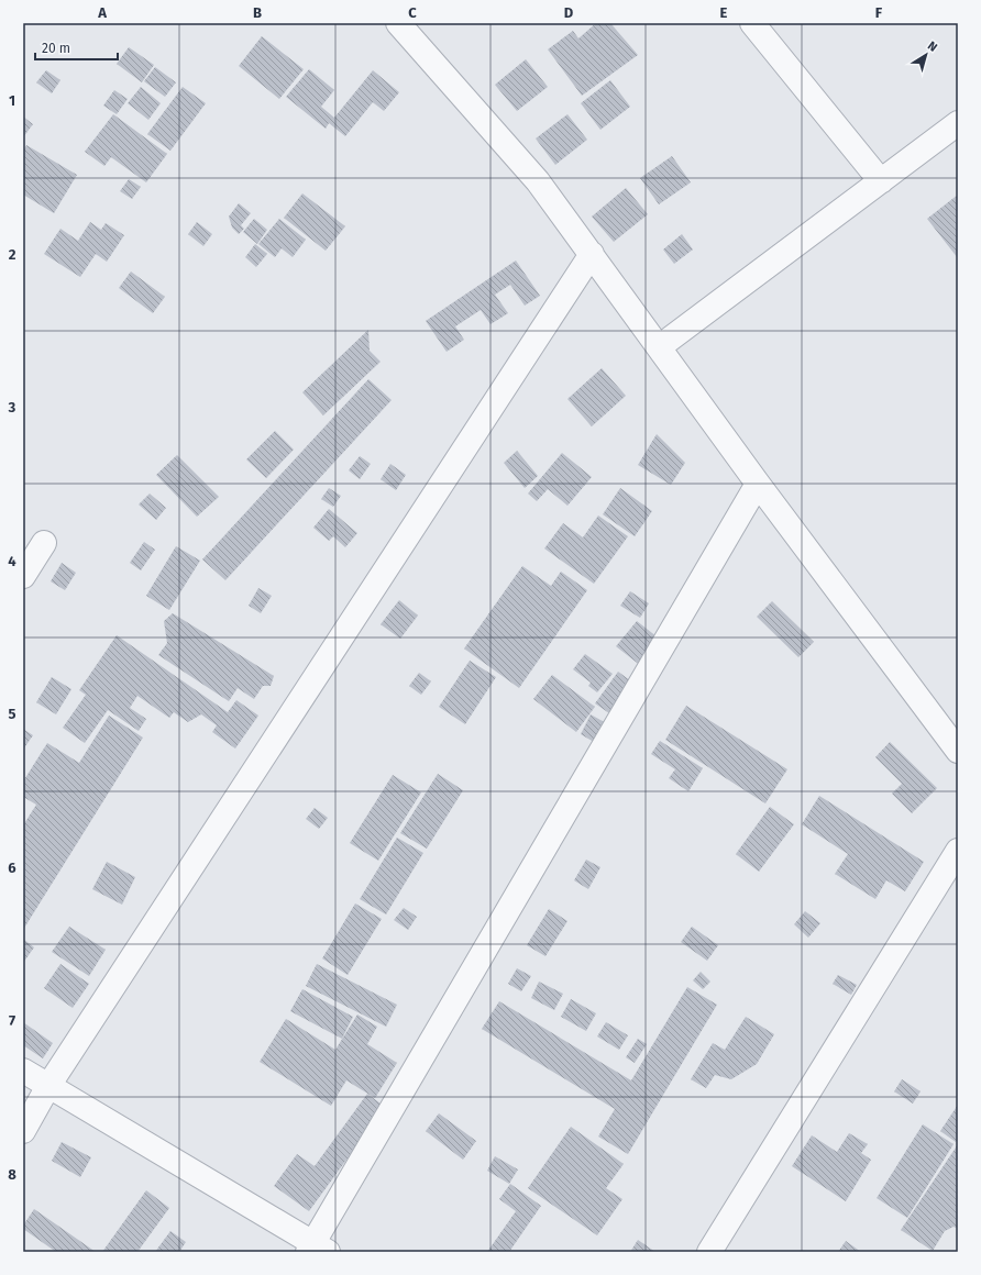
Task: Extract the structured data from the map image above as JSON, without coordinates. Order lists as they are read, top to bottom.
{
  "scale_bar": "20 m",
  "north": "top right",
  "grid": {
    "columns": [
      "A",
      "B",
      "C",
      "D",
      "E",
      "F"
    ],
    "rows": [
      "1",
      "2",
      "3",
      "4",
      "5",
      "6",
      "7",
      "8"
    ]
  }
}
